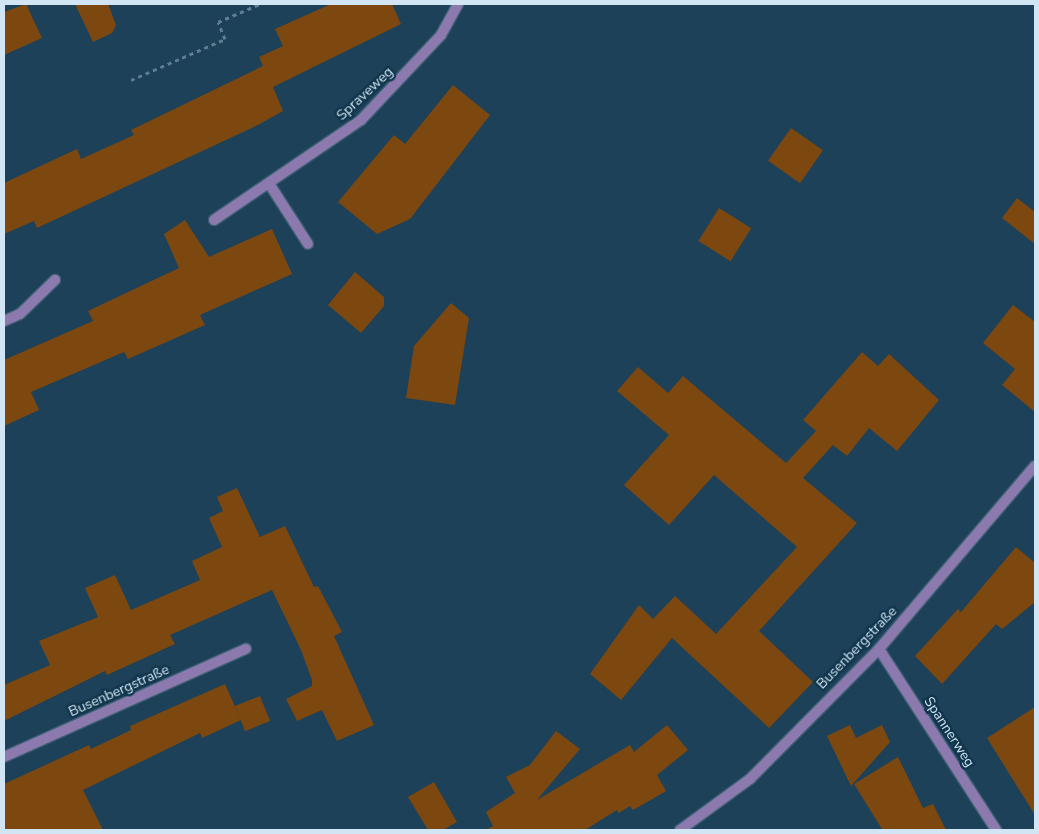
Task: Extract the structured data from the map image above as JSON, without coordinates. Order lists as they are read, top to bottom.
{
  "streets": {
    "street": ["Spraveweg", "Busenbergstraße", "Spannerweg"]
  },
  "crossings": [
    ["Busenbergstraße", "Spannerweg"]
  ]
}
